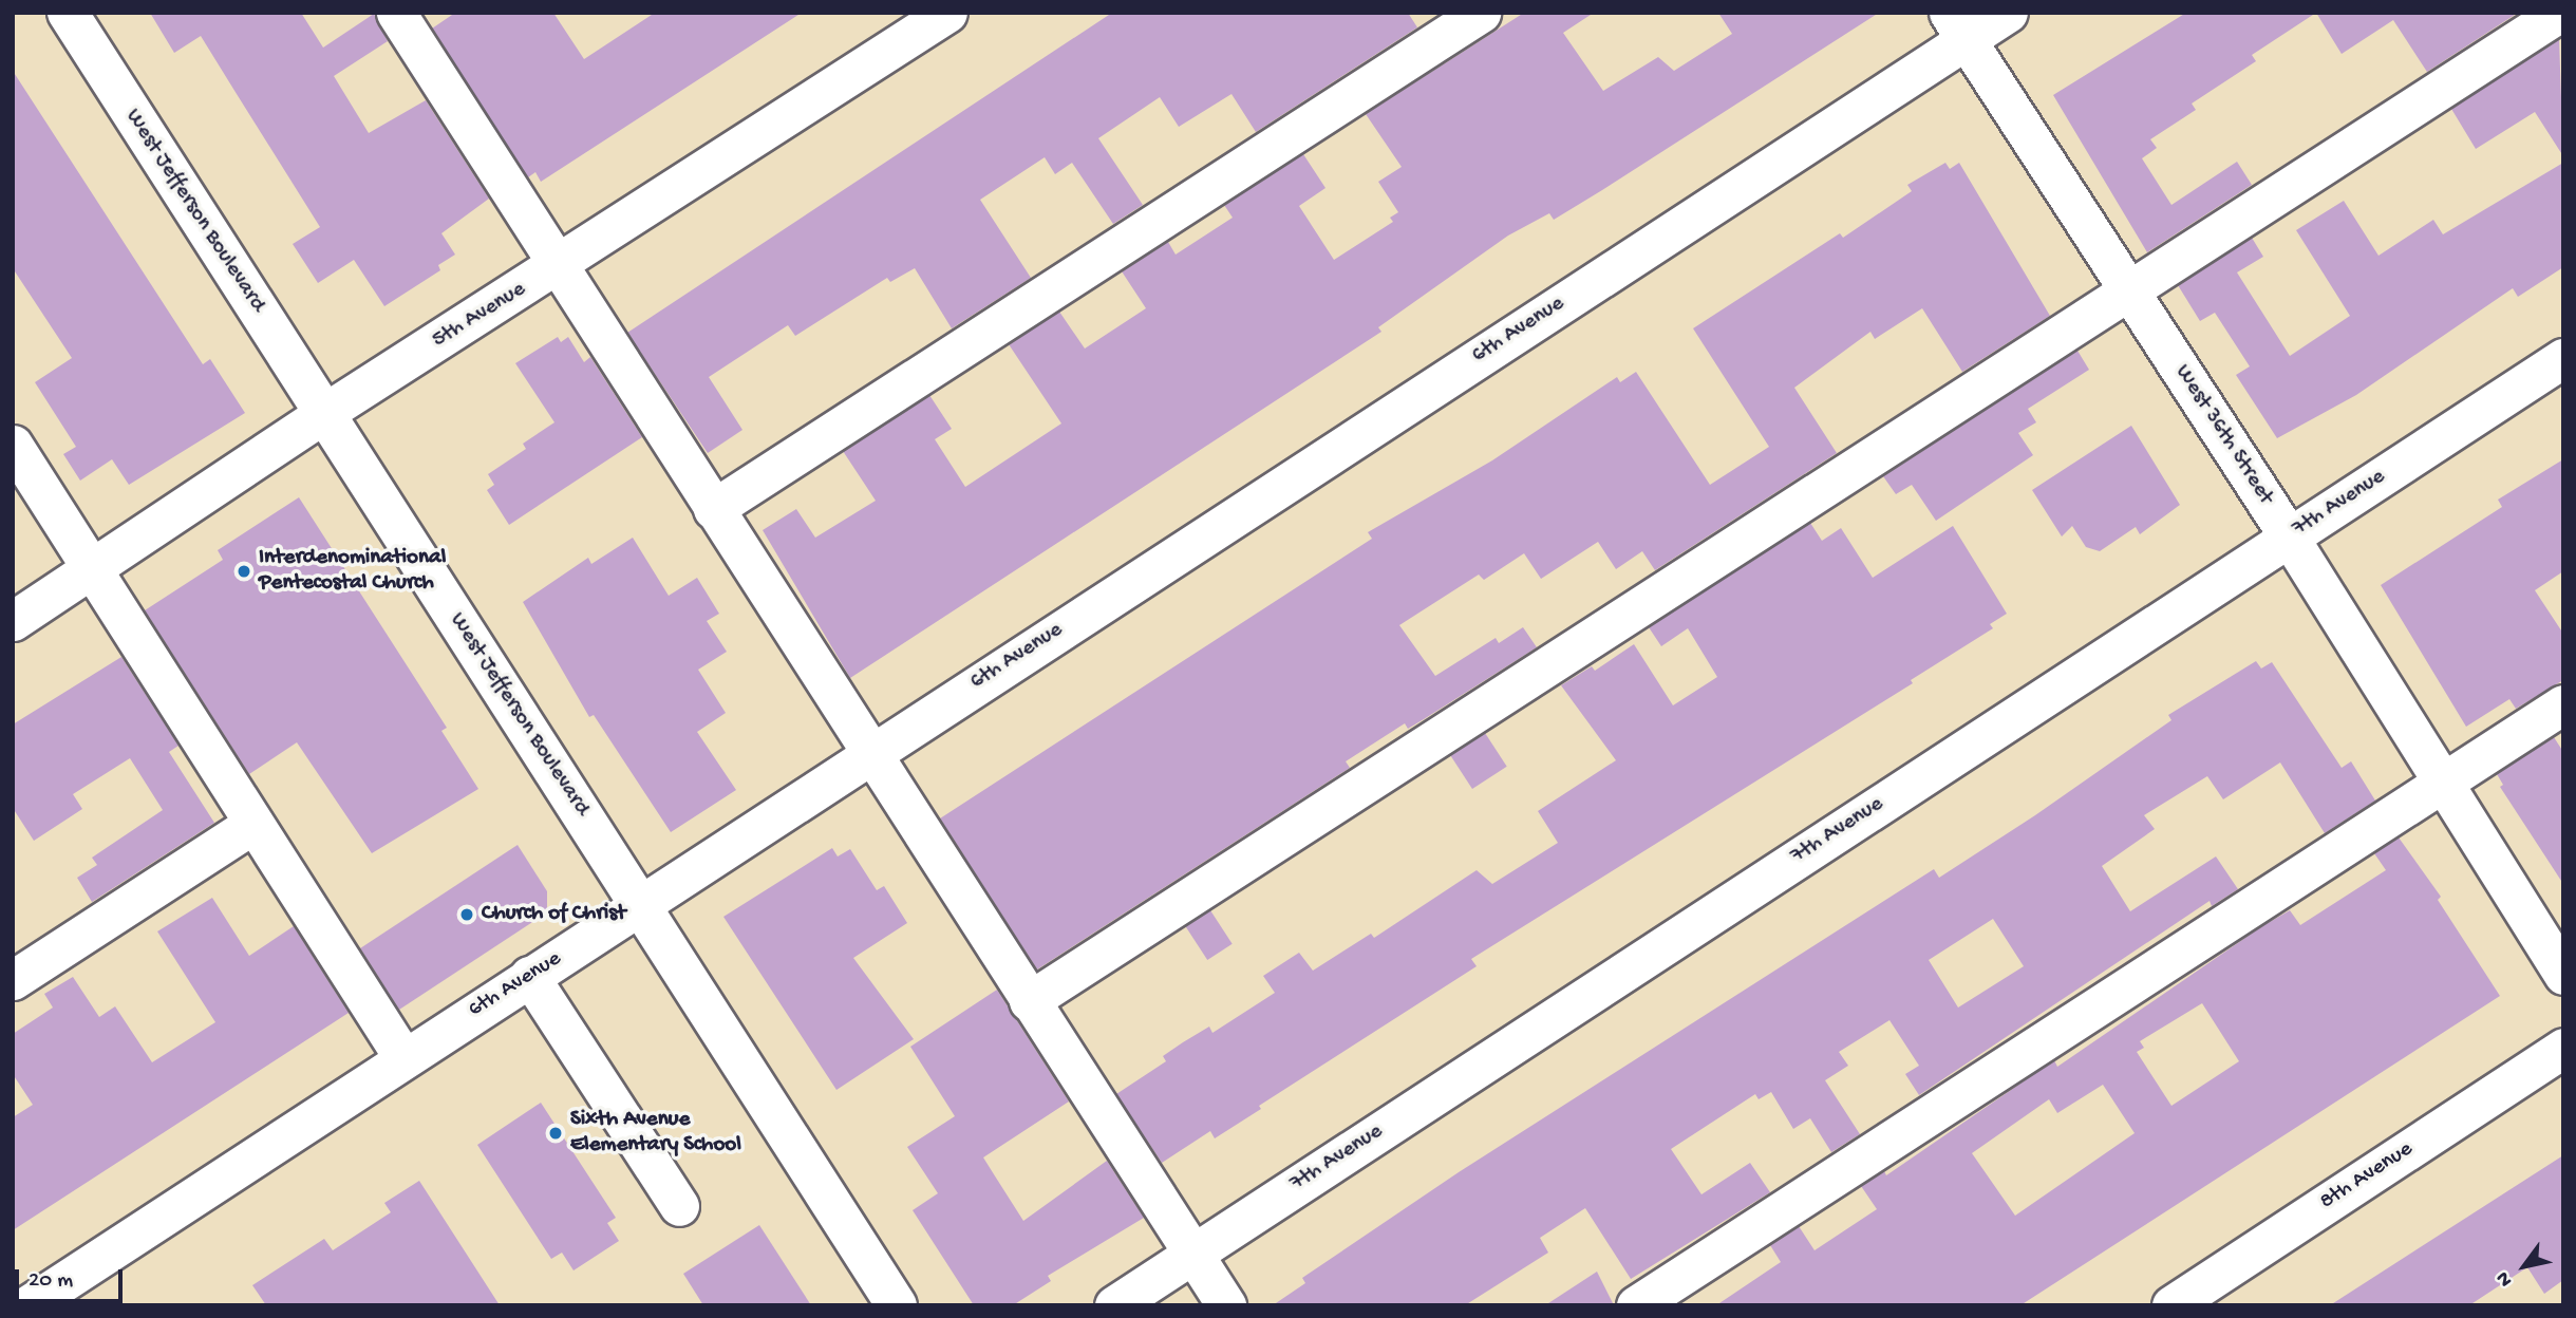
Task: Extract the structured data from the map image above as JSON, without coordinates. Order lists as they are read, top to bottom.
{
  "streets": {
    "main road": ["West Jefferson Boulevard"],
    "street": [
      "5th Avenue",
      "6th Avenue",
      "West 36th Street",
      "7th Avenue",
      "8th Avenue"
    ]
  },
  "crossings": [
    ["West Jefferson Boulevard", "5th Avenue"],
    ["West Jefferson Boulevard", "6th Avenue"],
    ["6th Avenue", "West 36th Street"],
    ["West 36th Street", "7th Avenue"]
  ],
  "places": ["Interdenominational Pentecostal Church", "Church of Christ", "Sixth Avenue Elementary School"],
  "scale_bar": "20 m",
  "north": "bottom left"
}
